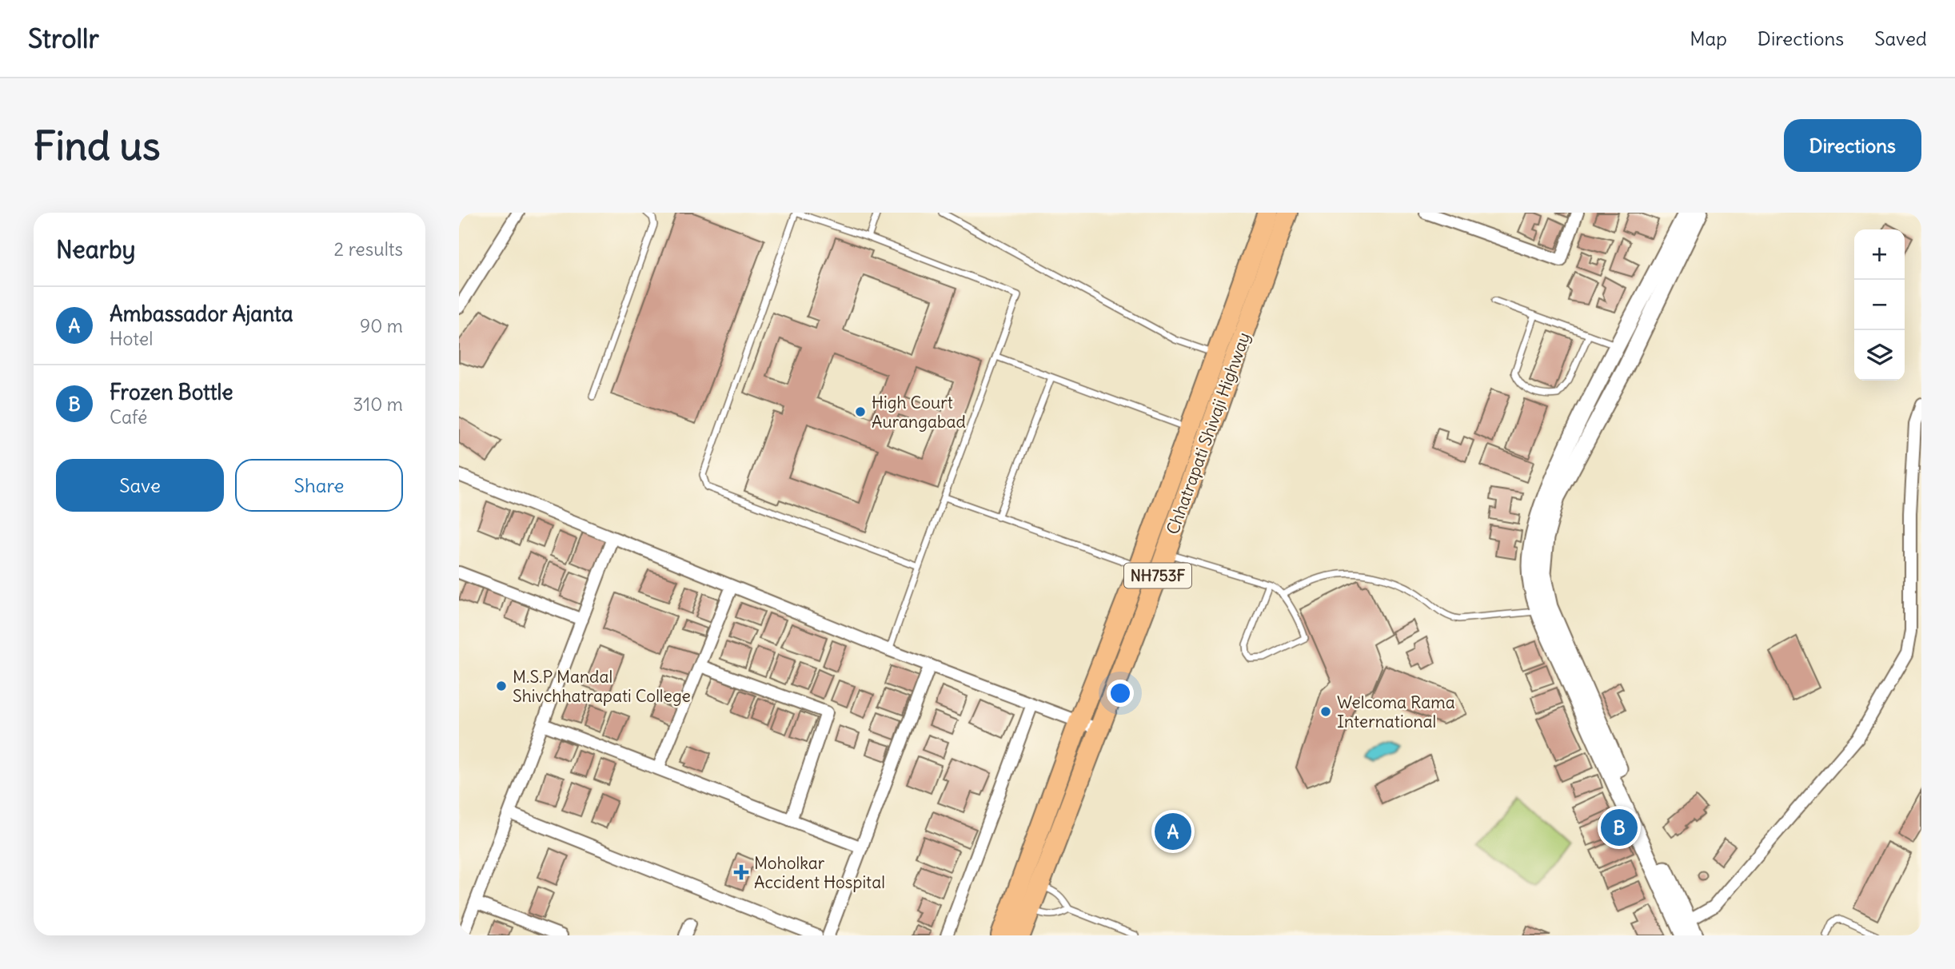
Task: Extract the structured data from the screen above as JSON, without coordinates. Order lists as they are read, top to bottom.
{
  "streets": {
    "highway": ["Chhatrapati Shivaji Highway", "NH753F"]
  },
  "places": {
    "other": ["High Court Aurangabad", "M.S.P Mandal Shivchhatrapati College", "Welcoma Rama International"],
    "health": ["Moholkar Accident Hospital"]
  },
  "page": {
    "header": "Strollr",
    "nav": ["Map", "Directions", "Saved"],
    "buttons": [
      "Directions",
      ["Save", "Share"]
    ],
    "title": "Find us",
    "heading": ["Nearby", "2 results"],
    "map_buttons": ["+", "−"],
    "list": [
      {
        "mark": "A",
        "name": "Ambassador Ajanta",
        "note": "Hotel",
        "value": "90 m"
      },
      {
        "mark": "B",
        "name": "Frozen Bottle",
        "note": "Café",
        "value": "310 m"
      }
    ],
    "pins": ["B", "A"]
  }
}
